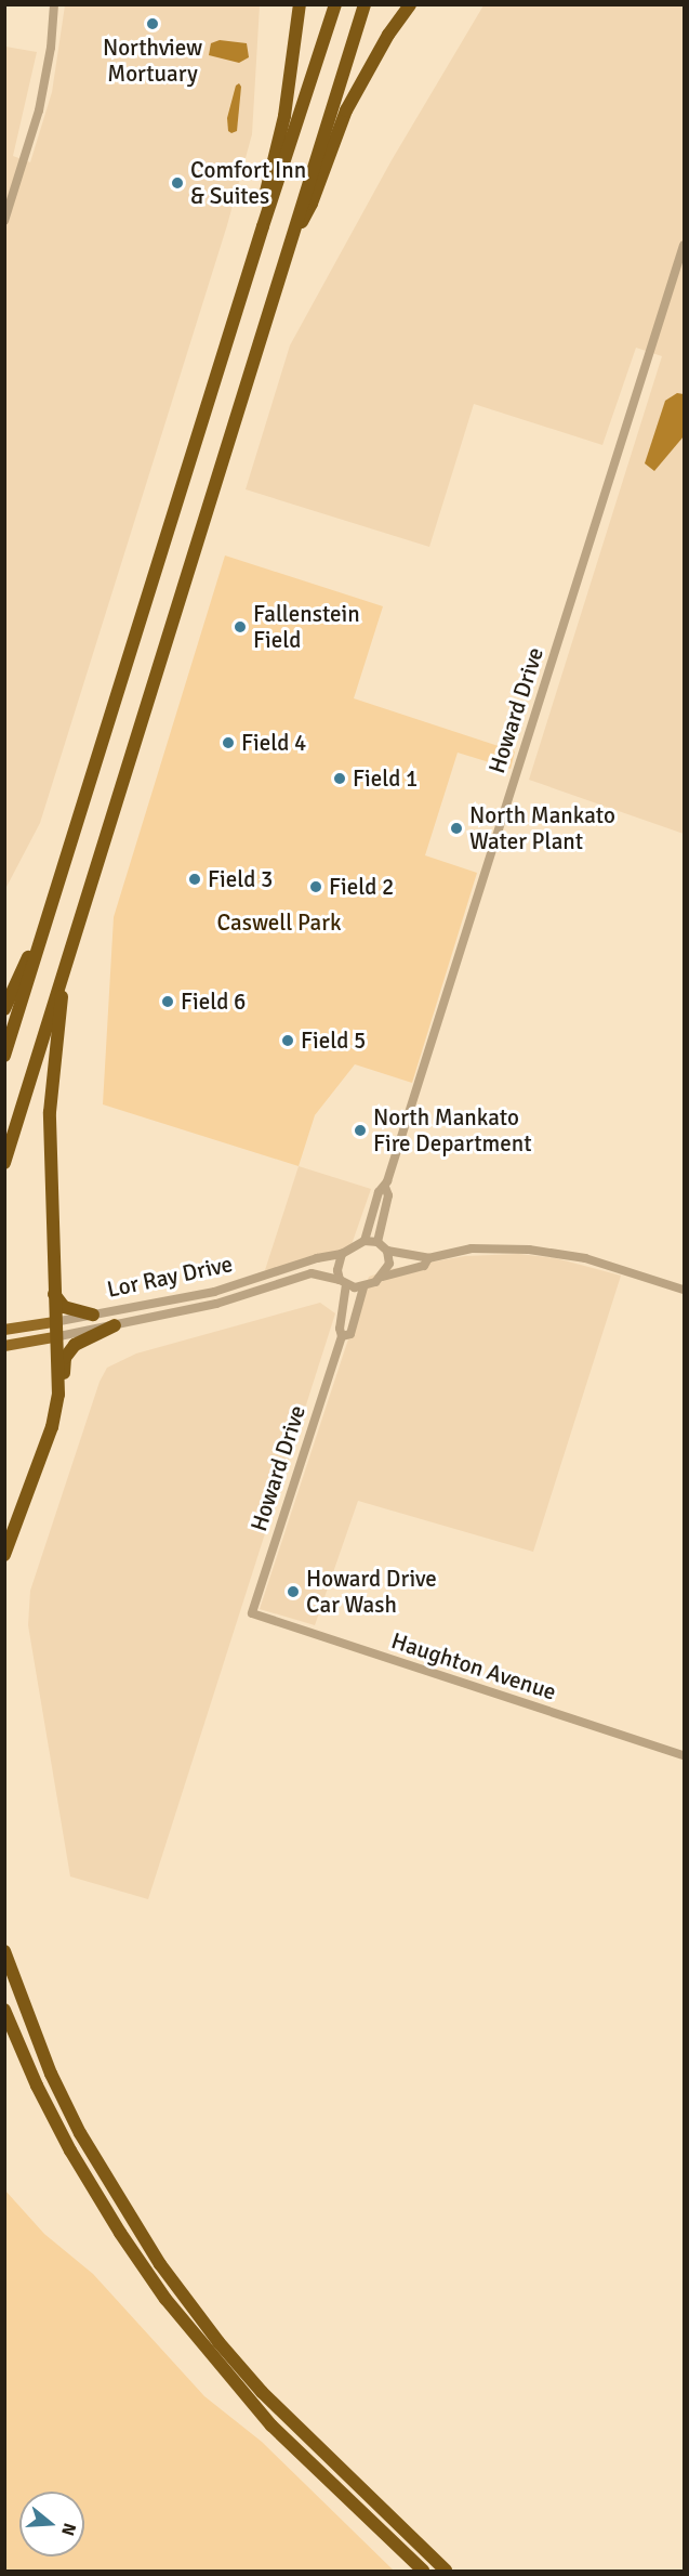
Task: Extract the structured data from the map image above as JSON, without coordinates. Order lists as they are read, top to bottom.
{
  "streets": {
    "main road": ["Lor Ray Drive"],
    "street": ["Howard Drive", "Haughton Avenue"]
  },
  "crossings": [
    ["Howard Drive", "Lor Ray Drive"],
    ["Howard Drive", "Haughton Avenue"]
  ],
  "parks": ["Caswell Park"],
  "places": [
    "Northview Mortuary",
    "Comfort Inn & Suites",
    "Fallenstein Field",
    "Field 4",
    "Field 1",
    "North Mankato Water Plant",
    "Field 3",
    "Field 2",
    "Field 6",
    "Field 5",
    "North Mankato Fire Department",
    "Howard Drive Car Wash"
  ],
  "north": "right"
}
